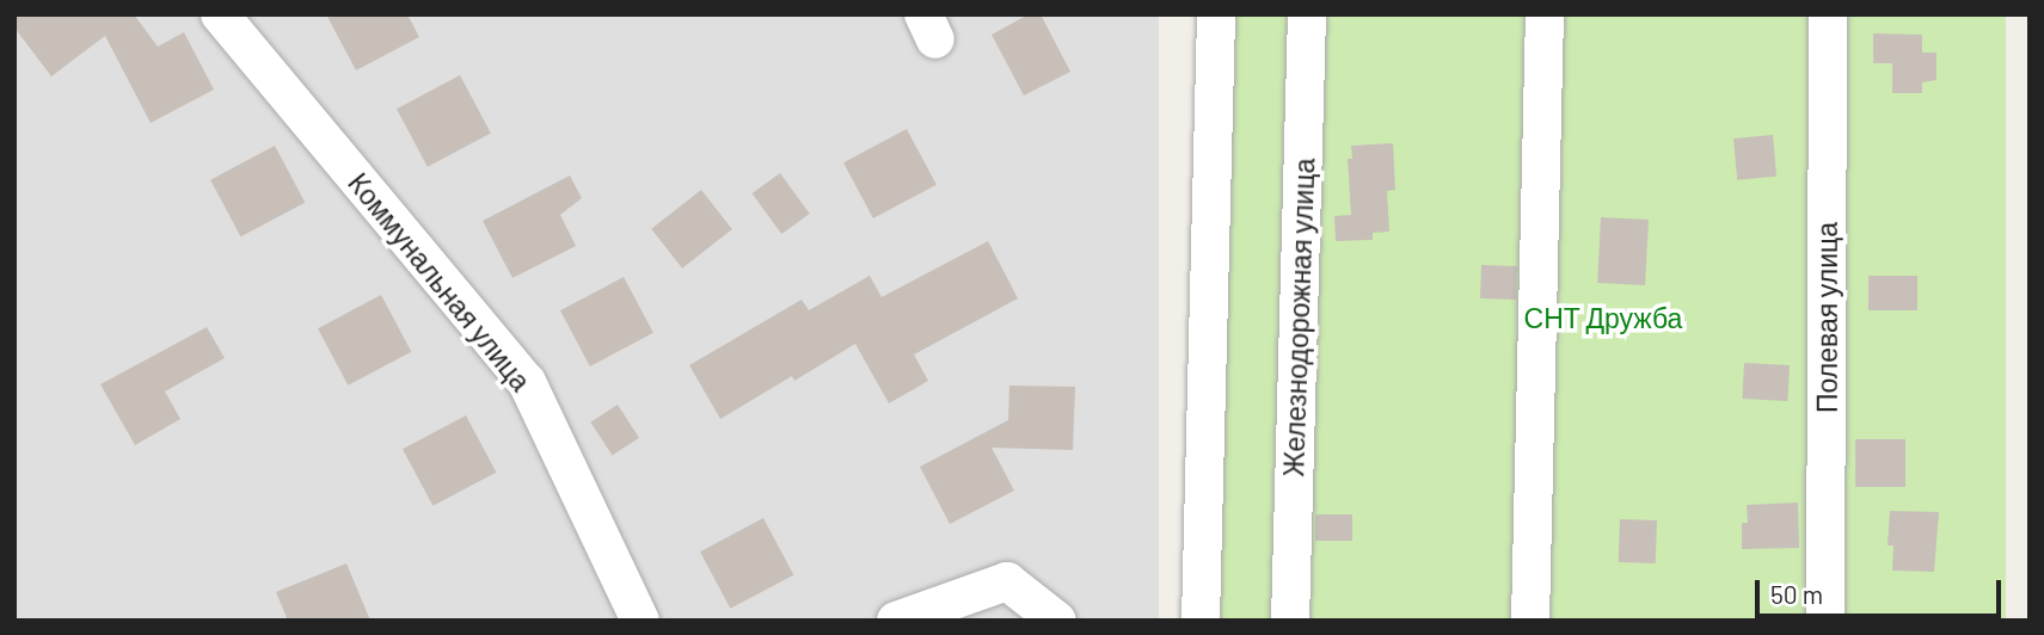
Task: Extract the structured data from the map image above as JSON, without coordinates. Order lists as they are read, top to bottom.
{
  "streets": {
    "street": ["Коммунальная улица", "Железнодорожная улица", "Полевая улица"]
  },
  "parks": ["СНТ Дружба"],
  "scale_bar": "50 m"
}
